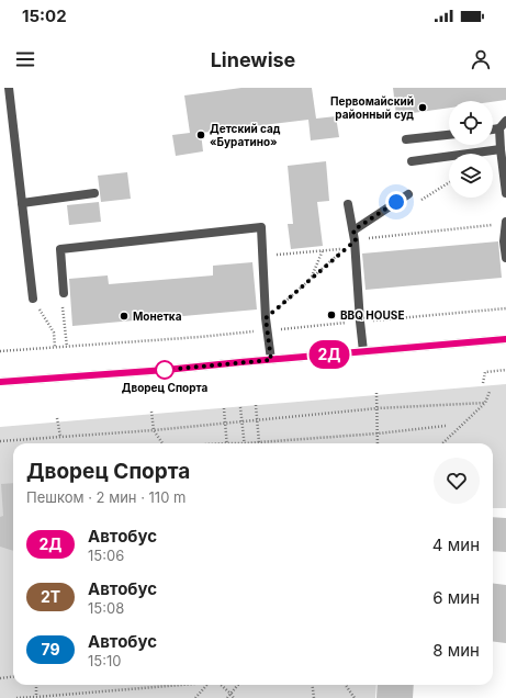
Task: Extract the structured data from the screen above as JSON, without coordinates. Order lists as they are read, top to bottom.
{
  "places": [
    "Первомайский районный суд",
    "Детский сад «Буратино»",
    "BBQ HOUSE",
    "Монетка",
    "Дворец Спорта"
  ],
  "lines": ["bus line 2Д"],
  "page": {
    "status": "15:02",
    "header": "Linewise",
    "on_map": "2Д",
    "heading": ["Дворец Спорта", "Пешком · 2 мин · 110 m"],
    "list": [
      {
        "mark": "2Д",
        "name": "Автобус",
        "note": "15:06",
        "value": "4 мин"
      },
      {
        "mark": "2Т",
        "name": "Автобус",
        "note": "15:08",
        "value": "6 мин"
      },
      {
        "mark": "79",
        "name": "Автобус",
        "note": "15:10",
        "value": "8 мин"
      }
    ]
  }
}
